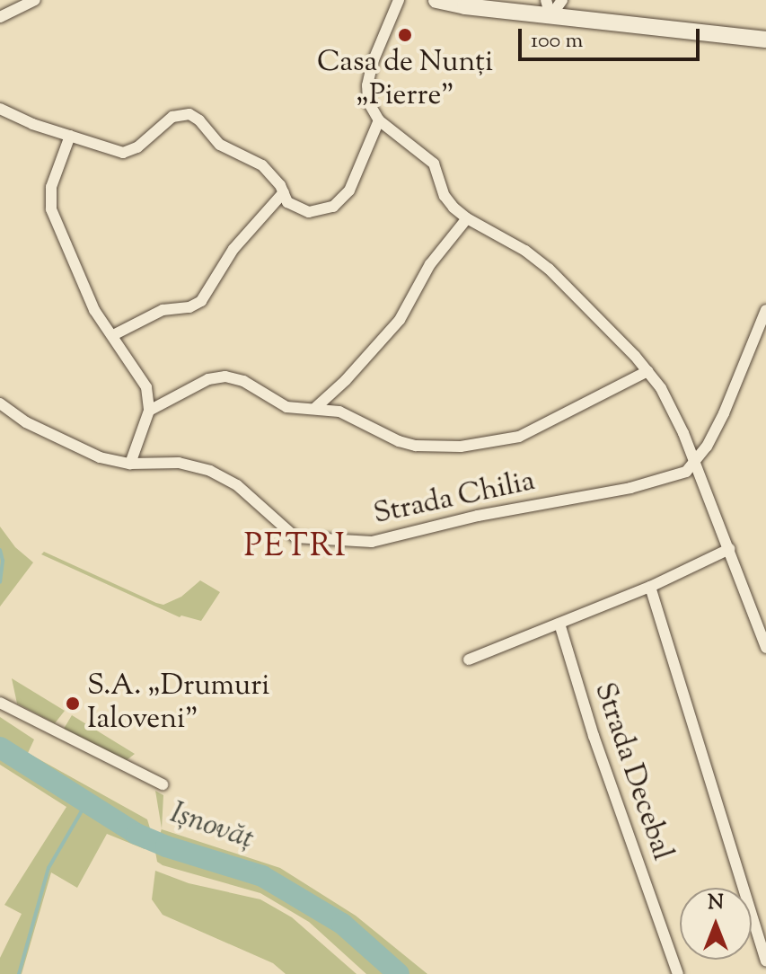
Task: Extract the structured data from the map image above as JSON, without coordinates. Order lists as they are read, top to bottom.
{
  "streets": {
    "street": ["Strada Chilia", "Strada Decebal"]
  },
  "districts": ["PETRI"],
  "water": ["Ișnovăț"],
  "places": ["Casa de Nunți „Pierre”", "S.A. „Drumuri Ialoveni”"],
  "scale_bar": "100 m",
  "north": "top"
}
